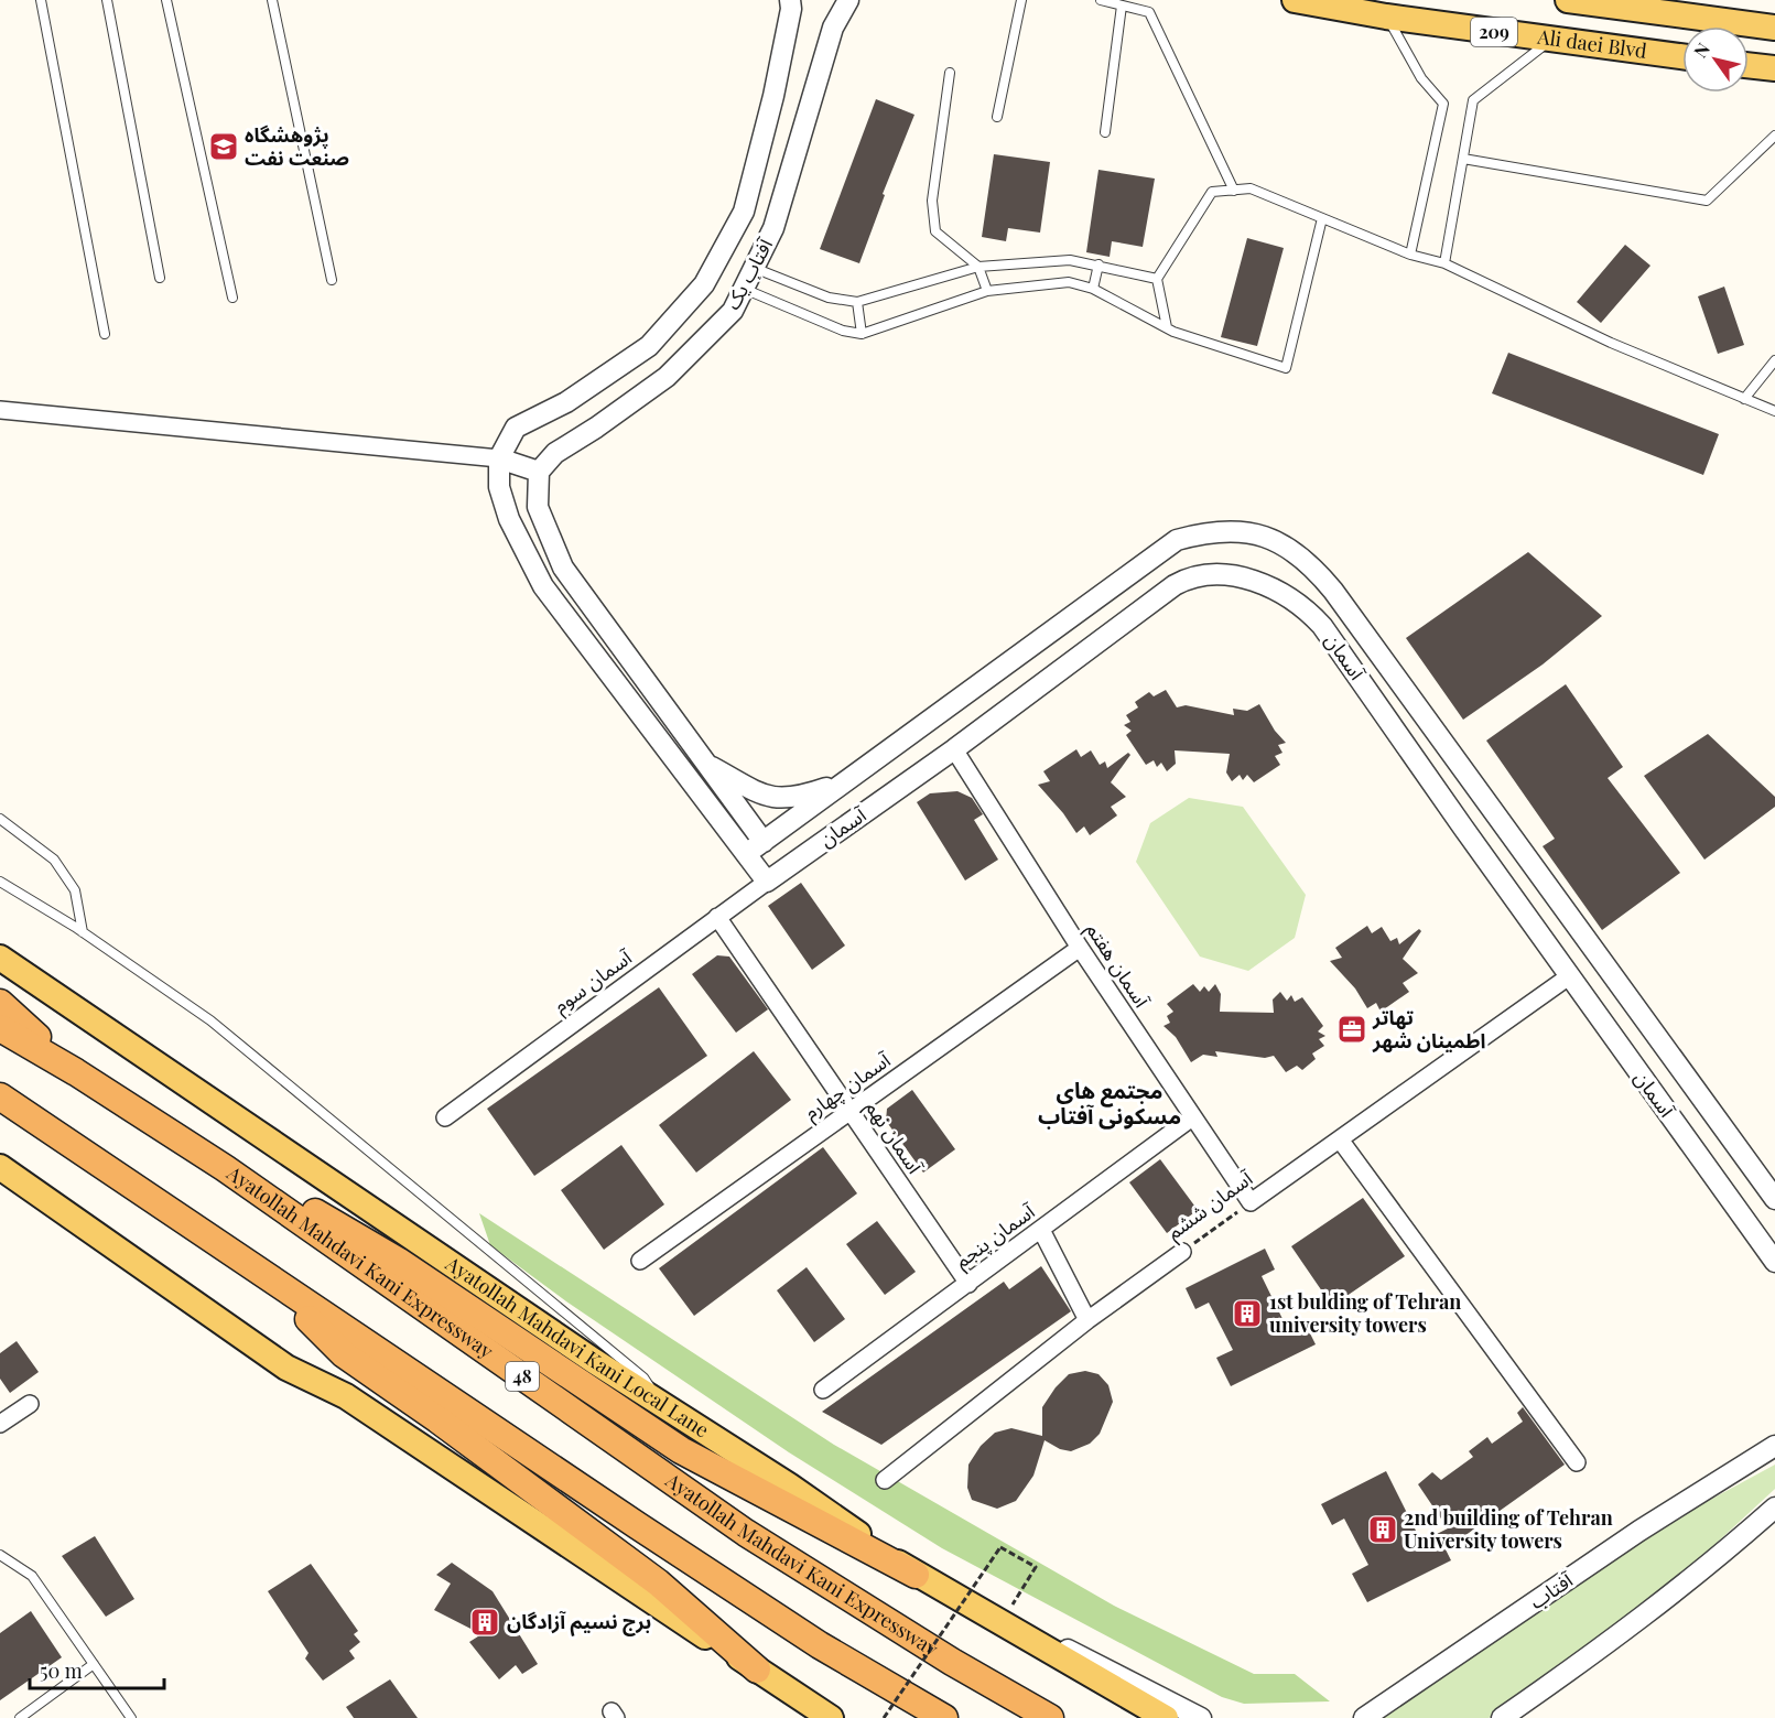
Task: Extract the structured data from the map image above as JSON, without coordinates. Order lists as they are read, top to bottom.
{
  "streets": {
    "highway": ["Ayatollah Mahdavi Kani Expressway", "48"],
    "main road": ["209", "Ali daei Blvd", "Ayatollah Mahdavi Kani Local Lane"],
    "street": [
      "آفتاب یک",
      "آسمان",
      "آسمان هفتم",
      "آسمان سوم",
      "آسمان چهارم",
      "آسمان نهم",
      "آسمان ششم",
      "آسمان پنجم",
      "آفتاب"
    ]
  },
  "crossings": [
    ["آسمان", "آسمان هفتم"],
    ["آسمان", "آسمان سوم"],
    ["آسمان", "آسمان ششم"],
    ["آسمان هفتم", "آسمان چهارم"],
    ["آسمان هفتم", "آسمان ششم"],
    ["آسمان هفتم", "آسمان پنجم"],
    ["آسمان سوم", "آسمان نهم"],
    ["آسمان چهارم", "آسمان نهم"],
    ["آسمان نهم", "آسمان پنجم"]
  ],
  "districts": ["مجتمع های مسکونی آفتاب"],
  "places": {
    "school or university": ["پژوهشگاه صنعت نفت"],
    "office": ["تهاتر اطمینان شهر"],
    "building": ["1st bulding of Tehran university towers", "2nd building of Tehran University towers", "برج نسیم آزادگان"]
  },
  "scale_bar": "50 m",
  "north": "top left"
}
